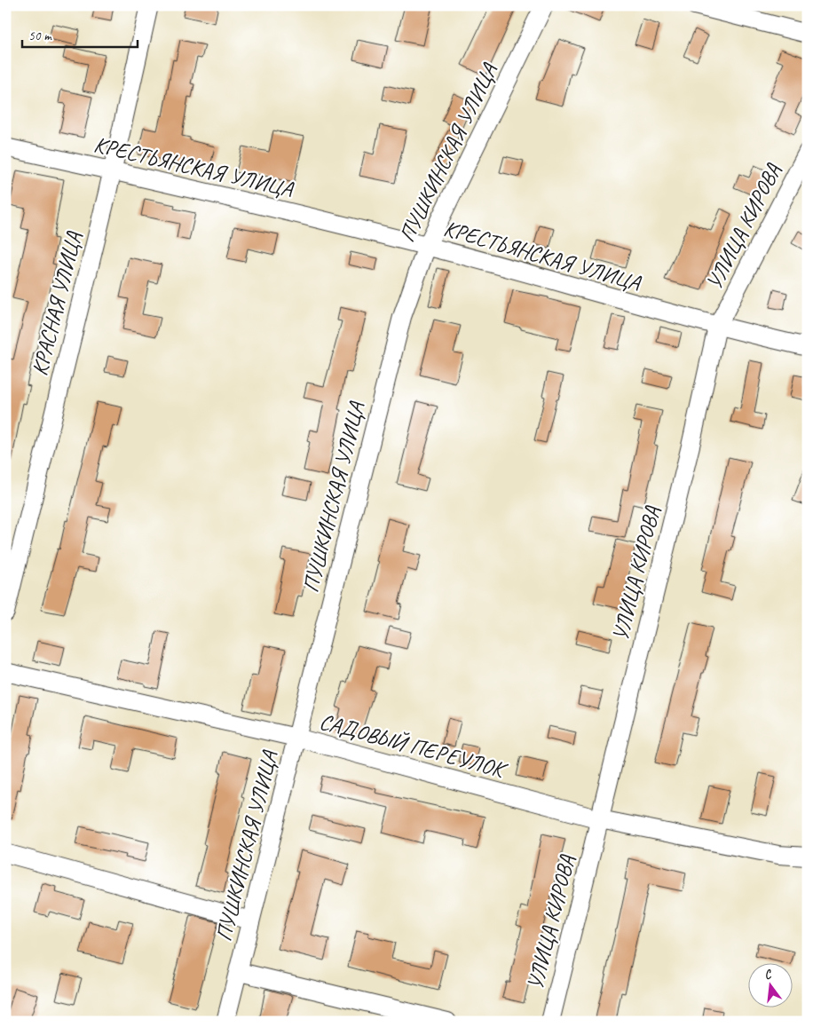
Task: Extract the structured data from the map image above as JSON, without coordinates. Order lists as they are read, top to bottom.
{
  "streets": {
    "street": [
      "ПУШКИНСКАЯ УЛИЦА",
      "КРЕСТЬЯНСКАЯ УЛИЦА",
      "УЛИЦА КИРОВА",
      "КРАСНАЯ УЛИЦА",
      "САДОВЫЙ ПЕРЕУЛОК"
    ]
  },
  "crossings": [
    ["ПУШКИНСКАЯ УЛИЦА", "КРЕСТЬЯНСКАЯ УЛИЦА"],
    ["ПУШКИНСКАЯ УЛИЦА", "САДОВЫЙ ПЕРЕУЛОК"],
    ["КРЕСТЬЯНСКАЯ УЛИЦА", "УЛИЦА КИРОВА"],
    ["КРЕСТЬЯНСКАЯ УЛИЦА", "КРАСНАЯ УЛИЦА"],
    ["УЛИЦА КИРОВА", "САДОВЫЙ ПЕРЕУЛОК"]
  ],
  "scale_bar": "50 m",
  "north": "top"
}
